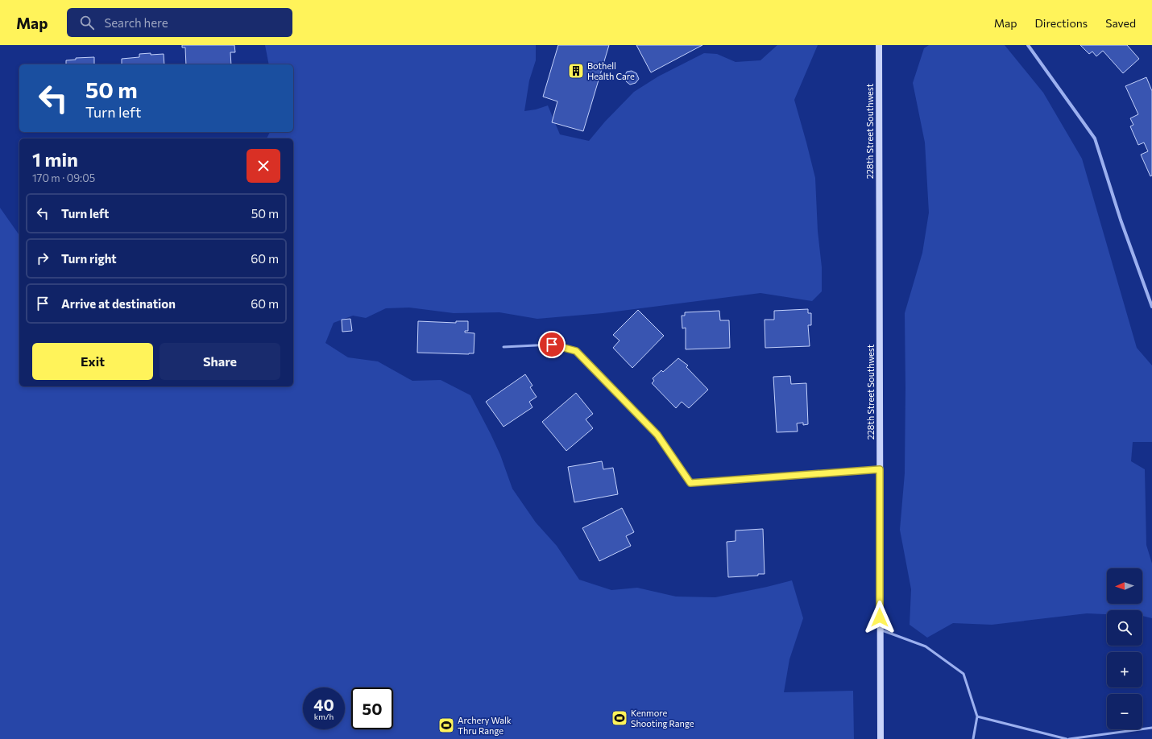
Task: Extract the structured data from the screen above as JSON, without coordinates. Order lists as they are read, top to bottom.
{
  "streets": {
    "main road": ["228th Street Southwest"]
  },
  "places": {
    "building": ["Bothell Health Care"],
    "sports": ["Kenmore Shooting Range", "Archery Walk Thru Range"]
  },
  "north": "left",
  "page": {
    "header": "Map",
    "search": "Search here",
    "nav": ["Map", "Directions", "Saved"],
    "turn": ["50 m", "Turn left"],
    "heading": ["1 min", "170 m · 09:05"],
    "list": [
      {
        "name": "Turn left",
        "value": "50 m"
      },
      {
        "name": "Turn right",
        "value": "60 m"
      },
      {
        "name": "Arrive at destination",
        "value": "60 m"
      }
    ],
    "buttons": ["Exit", "Share"],
    "map_buttons": ["+", "−"],
    "speed": "40 km/h",
    "limit": "50"
  }
}
